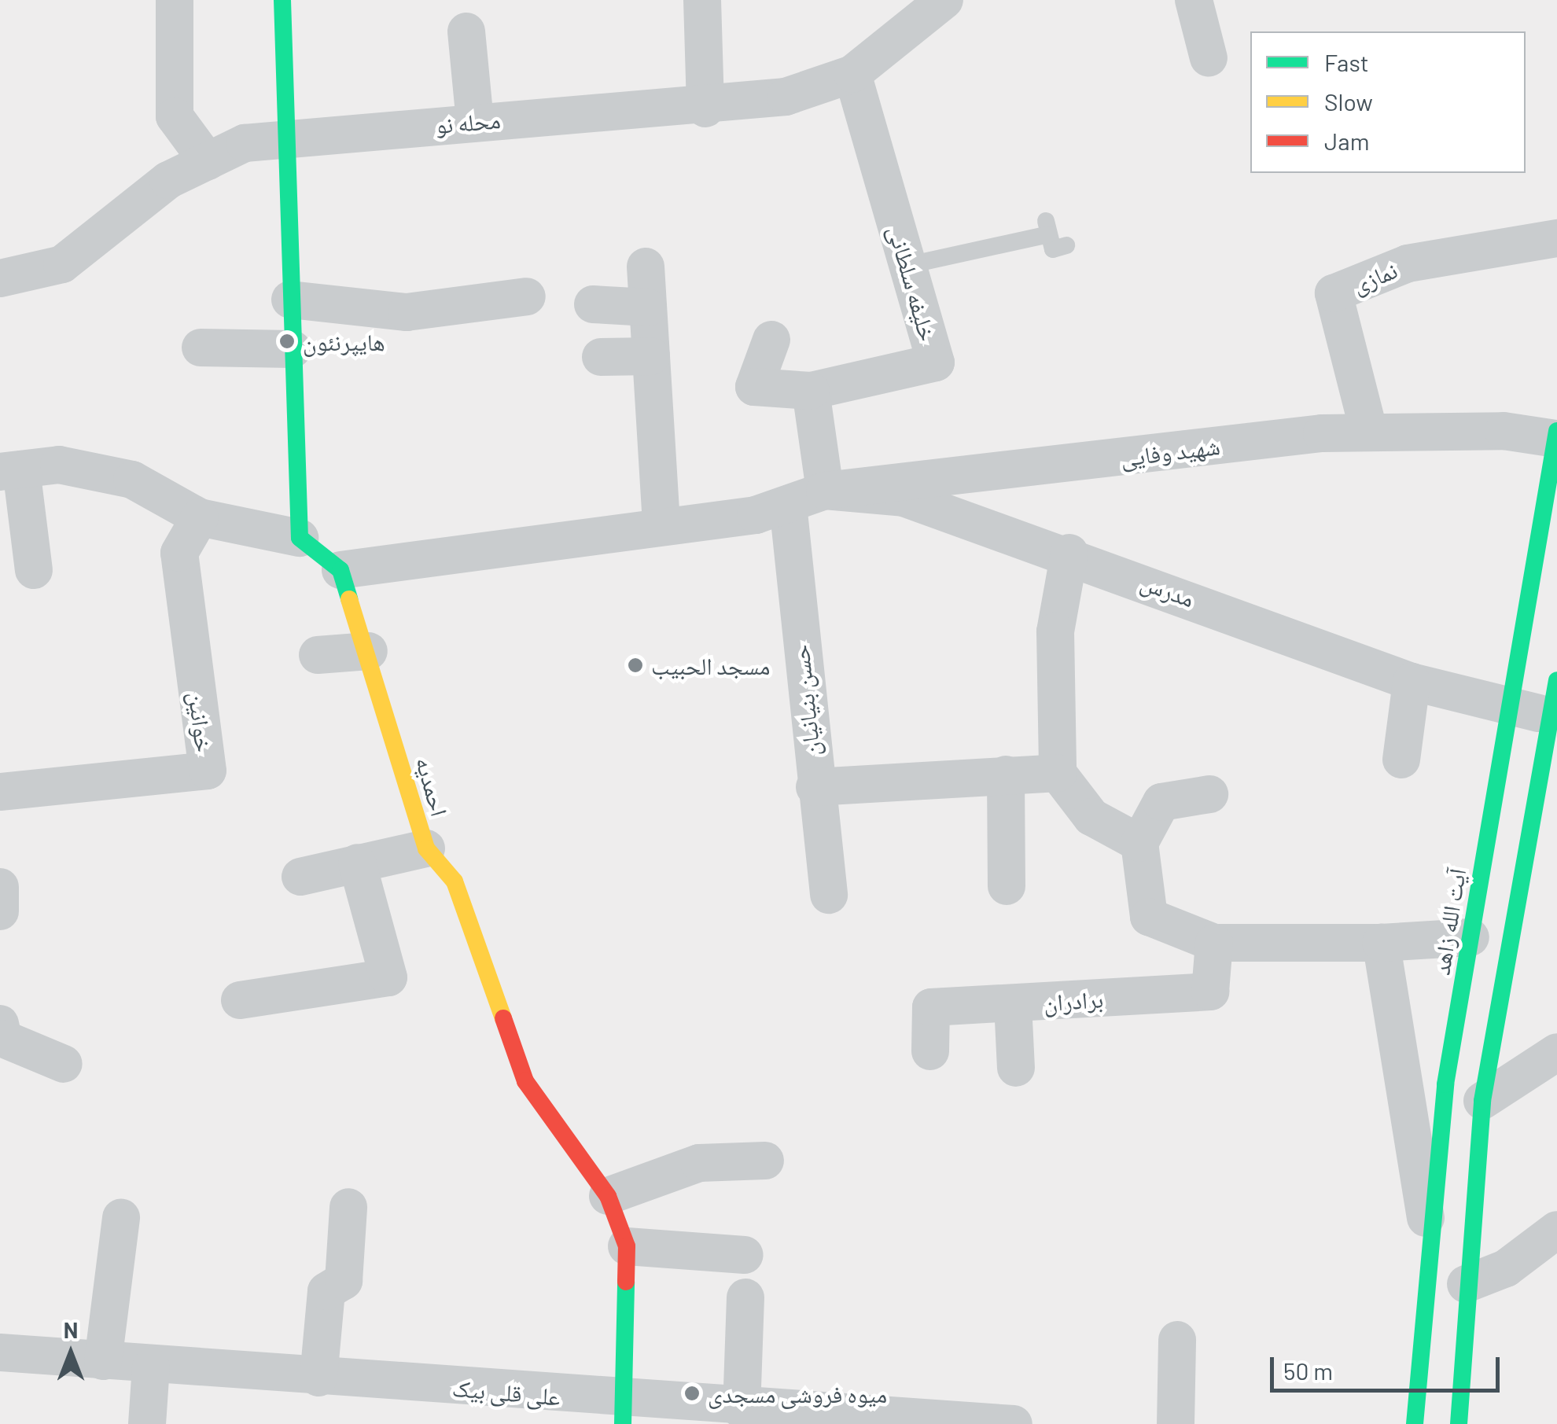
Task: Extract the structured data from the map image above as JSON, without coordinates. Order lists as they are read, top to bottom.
{
  "streets": {
    "main road": ["احمدیه", "آیت الله زاهد"],
    "street": [
      "محله نو",
      "نمازی",
      "خلیفه سلطانی",
      "شهید وفایی",
      "مدرس",
      "حسن بنیانیان",
      "خوانین",
      "برادران",
      "علی قلی بیک"
    ]
  },
  "crossings": [
    ["محله نو", "خلیفه سلطانی"],
    ["نمازی", "شهید وفایی"],
    ["شهید وفایی", "مدرس"],
    ["شهید وفایی", "حسن بنیانیان"],
    ["شهید وفایی", "آیت الله زاهد"],
    ["مدرس", "آیت الله زاهد"],
    ["احمدیه", "علی قلی بیک"]
  ],
  "places": ["هایپرنئون", "مسجد الحبیب", "میوه فروشی مسجدی"],
  "legend": ["Fast", "Slow", "Jam"],
  "scale_bar": "50 m",
  "north": "top"
}
